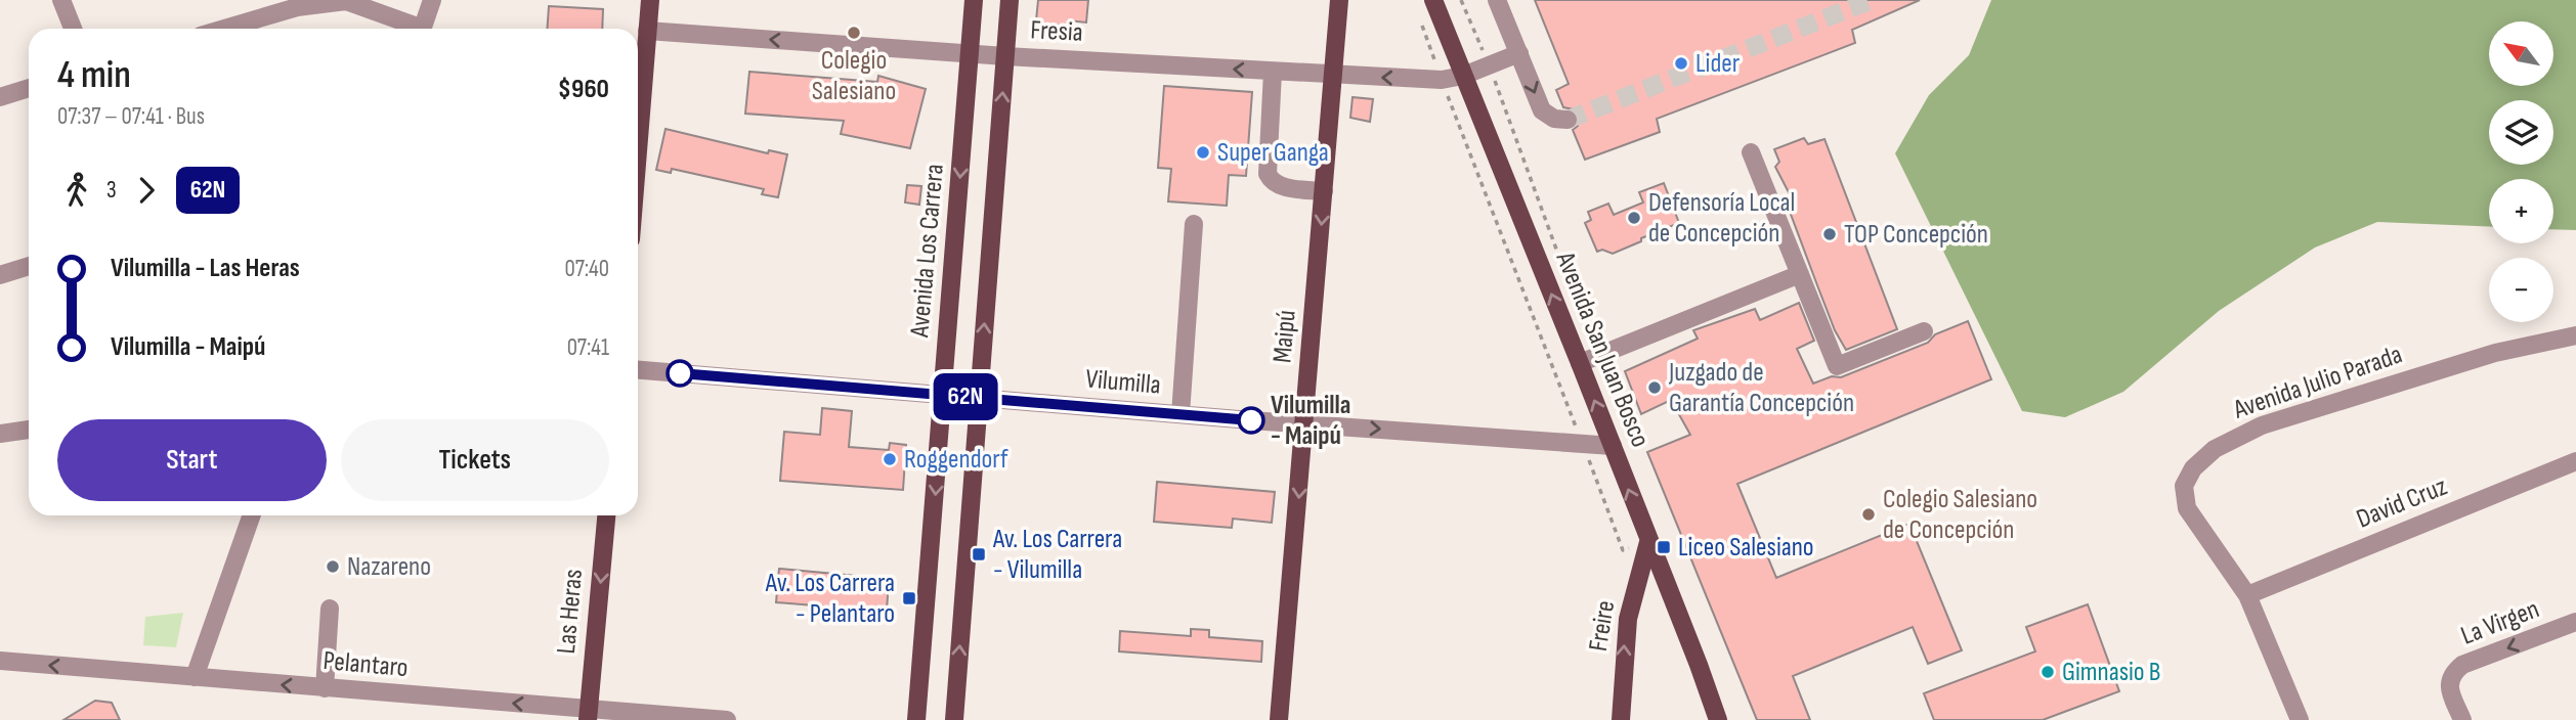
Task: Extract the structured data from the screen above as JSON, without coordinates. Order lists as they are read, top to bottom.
{
  "streets": {
    "main road": [
      "Avenida Los Carrera",
      "Maipú",
      "Avenida San Juan Bosco",
      "Las Heras",
      "Freire"
    ],
    "street": [
      "Fresia",
      "Vilumilla",
      "Avenida Julio Parada",
      "David Cruz",
      "La Virgen",
      "Pelantaro"
    ]
  },
  "crossings": [
    ["Fresia", "Avenida Los Carrera"],
    ["Fresia", "Maipú"],
    ["Fresia", "Avenida San Juan Bosco"],
    ["Avenida Los Carrera", "Vilumilla"],
    ["Maipú", "Vilumilla"],
    ["Avenida San Juan Bosco", "Vilumilla"],
    ["Avenida San Juan Bosco", "Freire"],
    ["Avenida Julio Parada", "David Cruz"],
    ["Las Heras", "Pelantaro"]
  ],
  "one_way": [
    "Fresia",
    "Maipú",
    "Avenida San Juan Bosco",
    "Las Heras",
    "La Virgen",
    "Freire",
    "Pelantaro"
  ],
  "places": {
    "other": [
      "Colegio Salesiano",
      "Lider",
      "Super Ganga",
      "Defensoría Local de Concepción",
      "TOP Concepción",
      "Juzgado de Garantía Concepción",
      "Vilumilla - Maipú",
      "Roggendorf",
      "Colegio Salesiano de Concepción",
      "Nazareno",
      "Gimnasio B"
    ],
    "transit": ["Liceo Salesiano", "Av. Los Carrera - Vilumilla", "Av. Los Carrera - Pelantaro"]
  },
  "lines": ["bus line 62N"],
  "north": "top left",
  "page": {
    "on_map": "62N",
    "map_buttons": ["+", "−"],
    "heading": ["4 min", "07:37 – 07:41 · Bus", "$960"],
    "legs": ["3", "62N"],
    "list": [
      {
        "name": "Vilumilla - Las Heras",
        "value": "07:40"
      },
      {
        "name": "Vilumilla - Maipú",
        "value": "07:41"
      }
    ],
    "buttons": ["Start", "Tickets"]
  }
}
